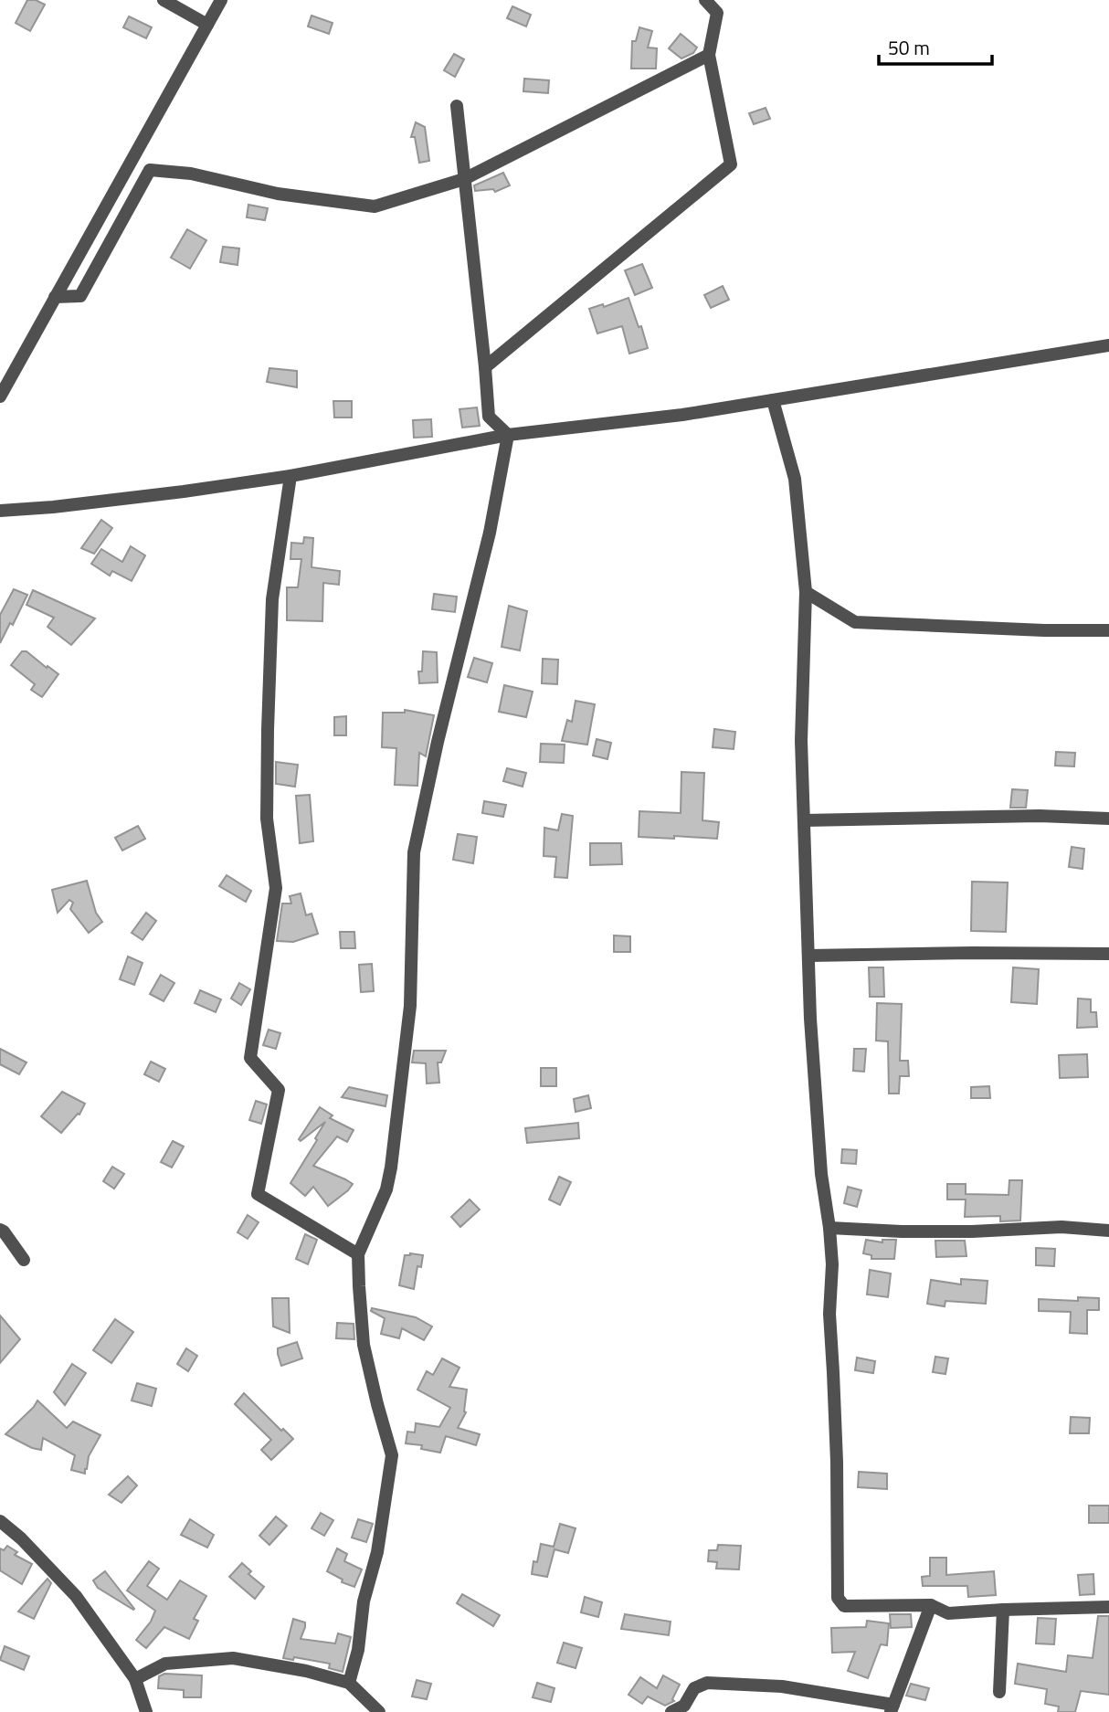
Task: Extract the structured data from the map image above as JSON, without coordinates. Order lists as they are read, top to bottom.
{
  "scale_bar": "50 m"
}
